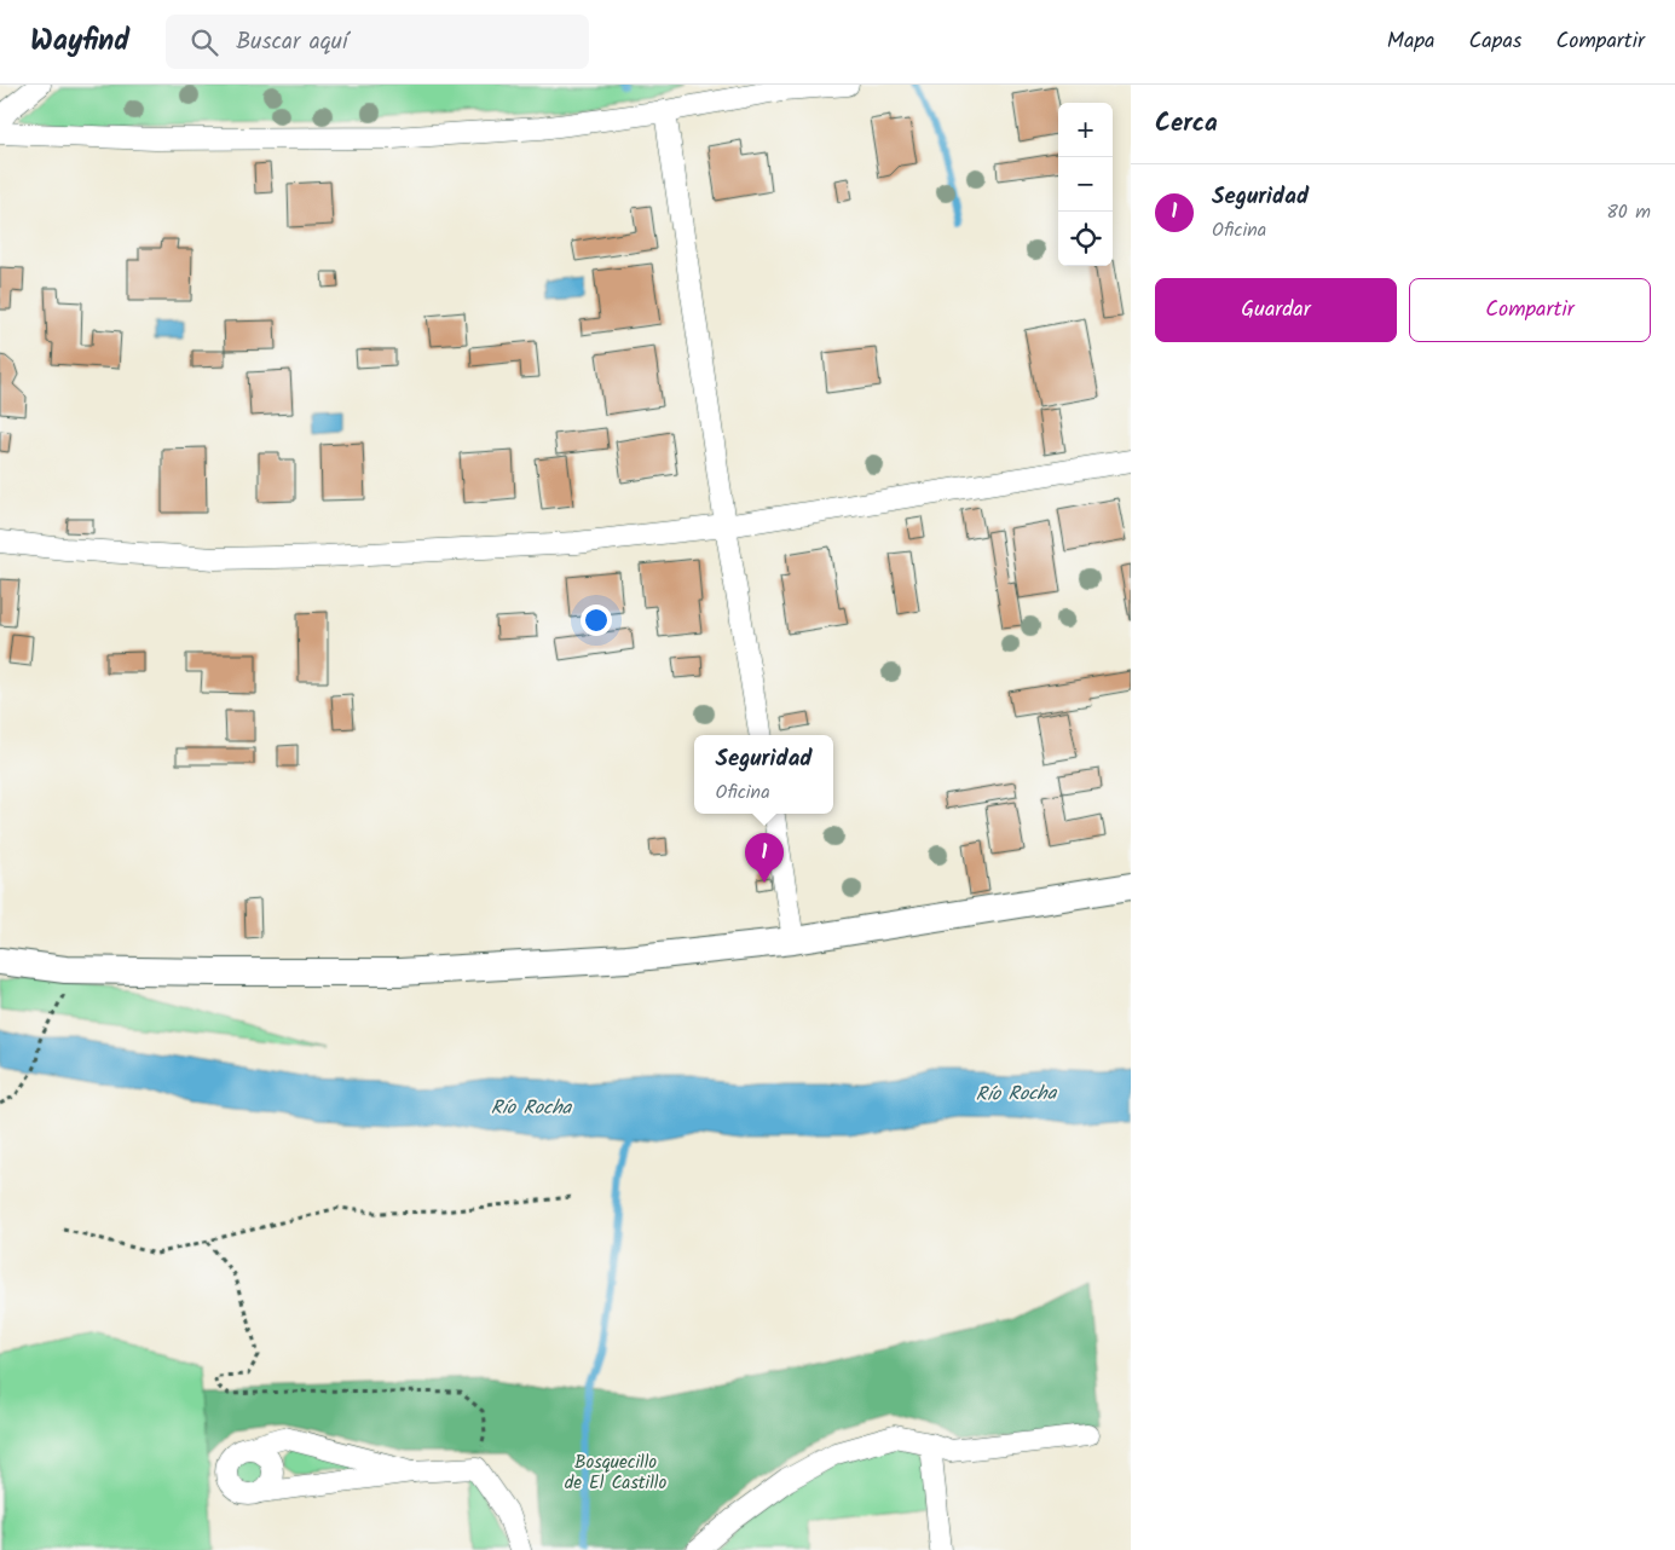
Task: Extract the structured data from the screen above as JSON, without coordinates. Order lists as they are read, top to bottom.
{
  "water": ["Río Rocha"],
  "parks": ["Bosquecillo de El Castillo"],
  "page": {
    "header": "Wayfind",
    "search": "Buscar aquí",
    "nav": ["Mapa", "Capas", "Compartir"],
    "heading": "Cerca",
    "map_buttons": ["+", "−"],
    "list": [
      {
        "mark": "1",
        "name": "Seguridad",
        "note": "Oficina",
        "value": "80 m"
      }
    ],
    "buttons": ["Guardar", "Compartir"],
    "popup": ["Seguridad", "Oficina"],
    "pins": "1"
  }
}
